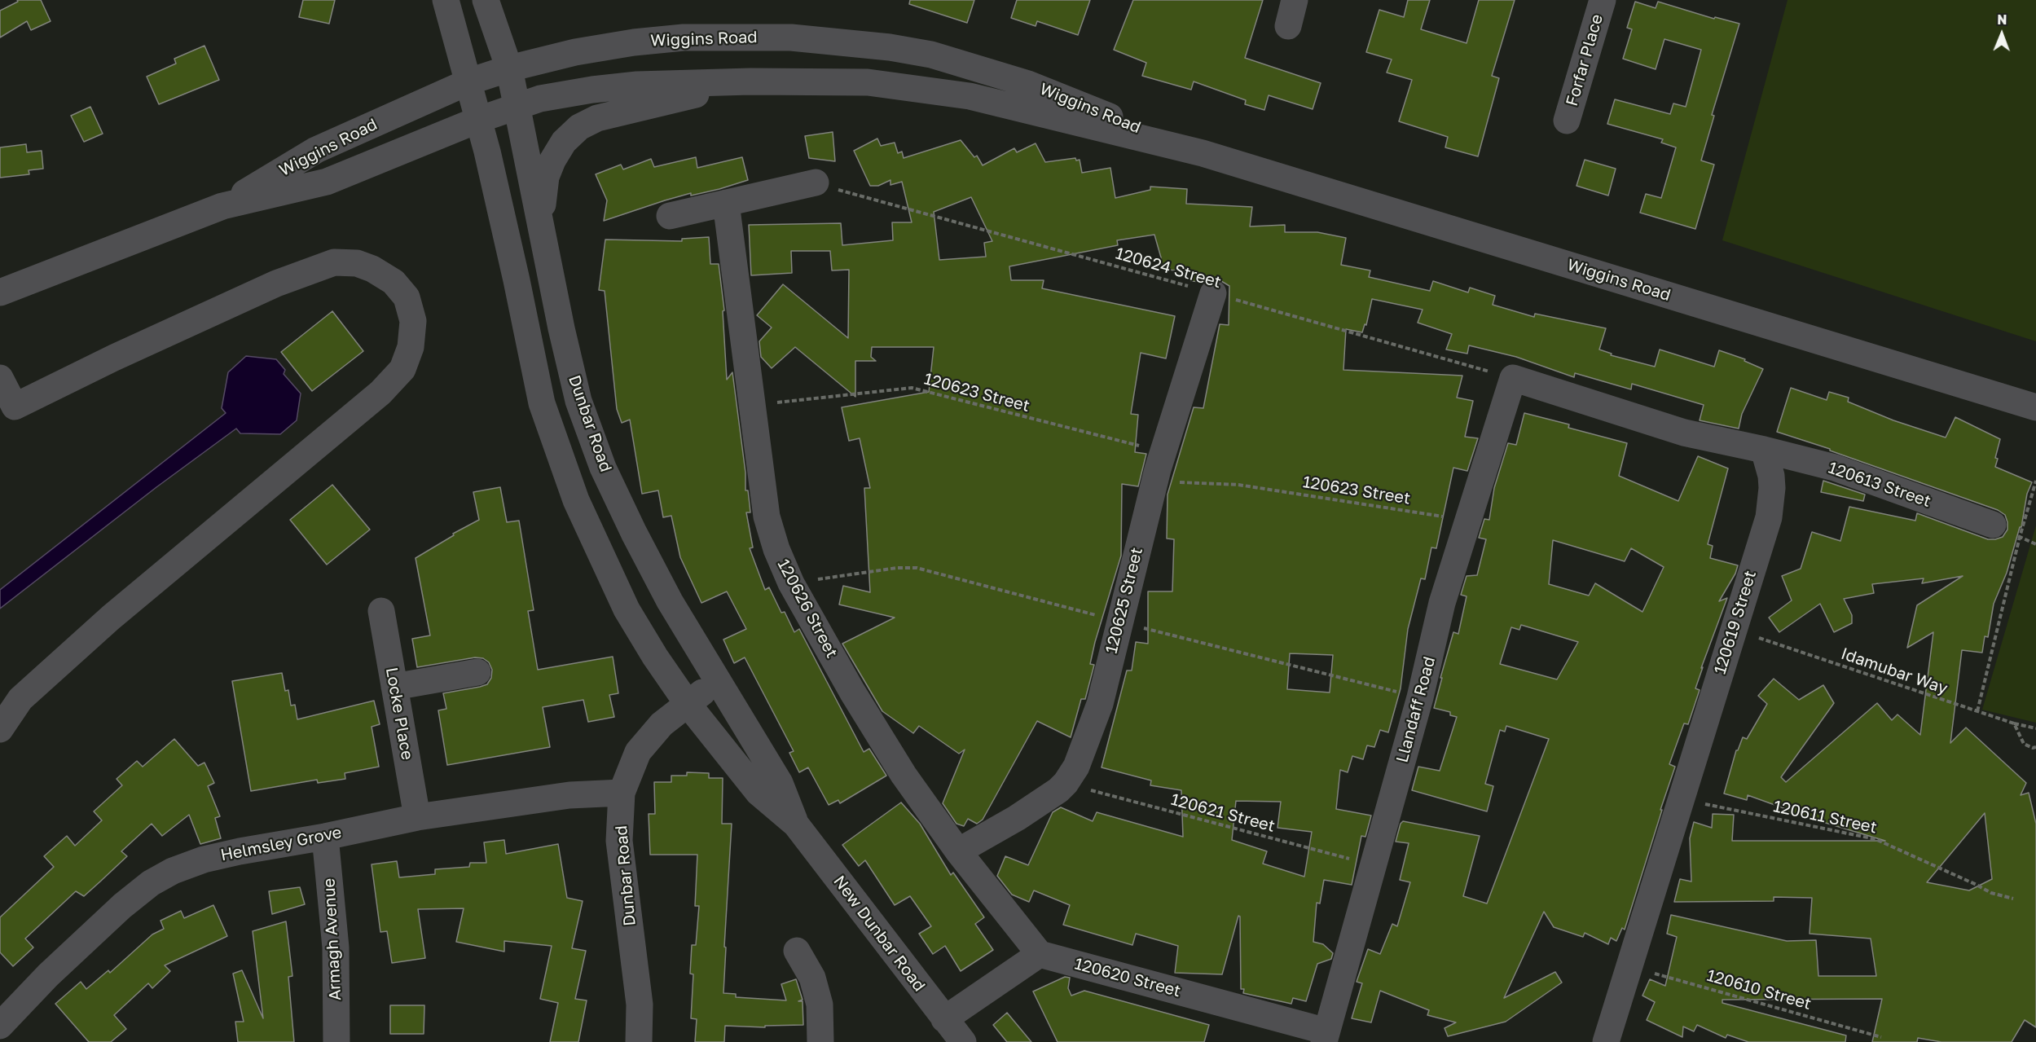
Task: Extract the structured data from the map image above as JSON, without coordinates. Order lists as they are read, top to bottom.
{
  "streets": {
    "street": [
      "Wiggins Road",
      "Forfar Place",
      "Dunbar Road",
      "120613 Street",
      "120625 Street",
      "120626 Street",
      "120619 Street",
      "Llandaff Road",
      "Locke Place",
      "Helmsley Grove",
      "New Dunbar Road",
      "Armagh Avenue",
      "120620 Street"
    ],
    "path": [
      "120624 Street",
      "120623 Street",
      "Idamubar Way",
      "120621 Street",
      "120611 Street",
      "120610 Street"
    ]
  },
  "crossings": [
    ["Wiggins Road", "Dunbar Road"],
    ["120624 Street", "120625 Street"],
    ["120624 Street", "Llandaff Road"],
    ["120623 Street", "120625 Street"],
    ["120623 Street", "120626 Street"],
    ["120623 Street", "Llandaff Road"],
    ["Dunbar Road", "Helmsley Grove"],
    ["Dunbar Road", "New Dunbar Road"],
    ["120613 Street", "120619 Street"],
    ["120625 Street", "120626 Street"],
    ["120625 Street", "120621 Street"],
    ["120626 Street", "120620 Street"],
    ["120619 Street", "Idamubar Way"],
    ["120619 Street", "120611 Street"],
    ["120619 Street", "120610 Street"],
    ["Llandaff Road", "120621 Street"],
    ["Llandaff Road", "120620 Street"],
    ["Locke Place", "Helmsley Grove"],
    ["Helmsley Grove", "Armagh Avenue"]
  ],
  "north": "top"
}
